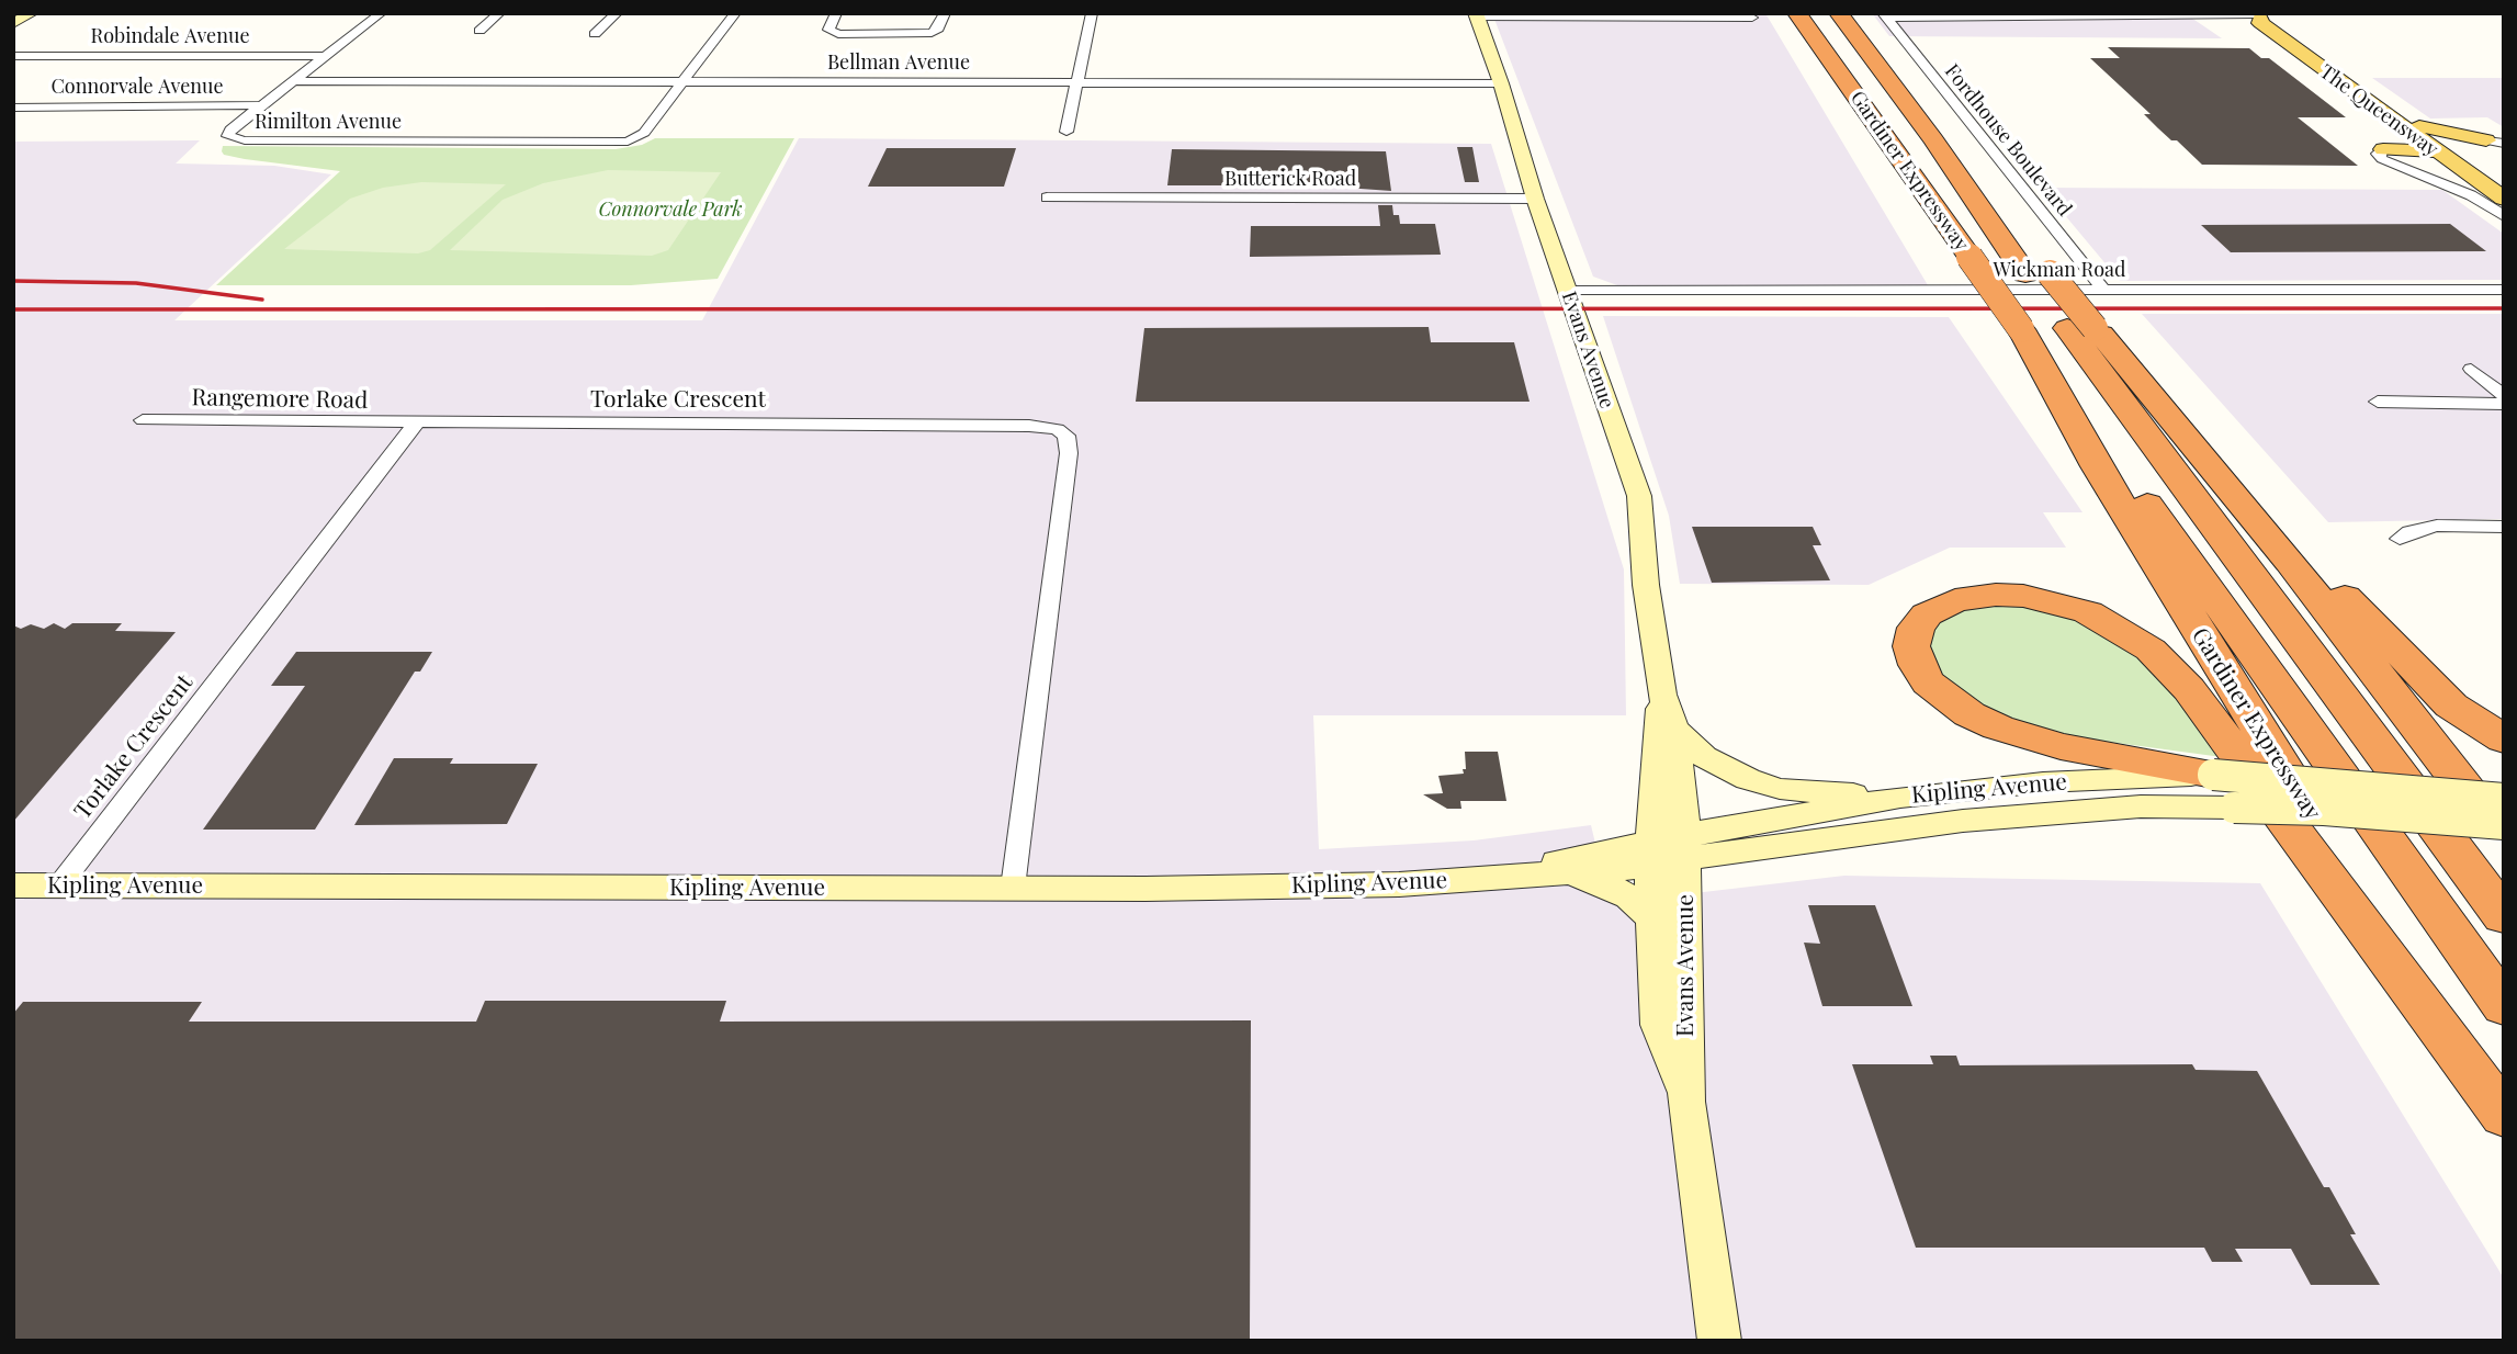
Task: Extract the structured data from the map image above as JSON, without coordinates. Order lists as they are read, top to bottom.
{
  "streets": {
    "highway": ["Gardiner Expressway"],
    "main road": ["The Queensway", "Evans Avenue", "Kipling Avenue"],
    "street": [
      "Robindale Avenue",
      "Bellman Avenue",
      "Connorvale Avenue",
      "Rimilton Avenue",
      "Fordhouse Boulevard",
      "Butterick Road",
      "Wickman Road",
      "Rangemore Road",
      "Torlake Crescent"
    ]
  },
  "crossings": [
    ["Robindale Avenue", "Rimilton Avenue"],
    ["Bellman Avenue", "Rimilton Avenue"],
    ["Bellman Avenue", "Evans Avenue"],
    ["Connorvale Avenue", "Rimilton Avenue"],
    ["Fordhouse Boulevard", "Wickman Road"],
    ["Butterick Road", "Evans Avenue"],
    ["Wickman Road", "Evans Avenue"],
    ["Evans Avenue", "Kipling Avenue"],
    ["Rangemore Road", "Torlake Crescent"],
    ["Torlake Crescent", "Kipling Avenue"]
  ],
  "parks": ["Connorvale Park"]
}
